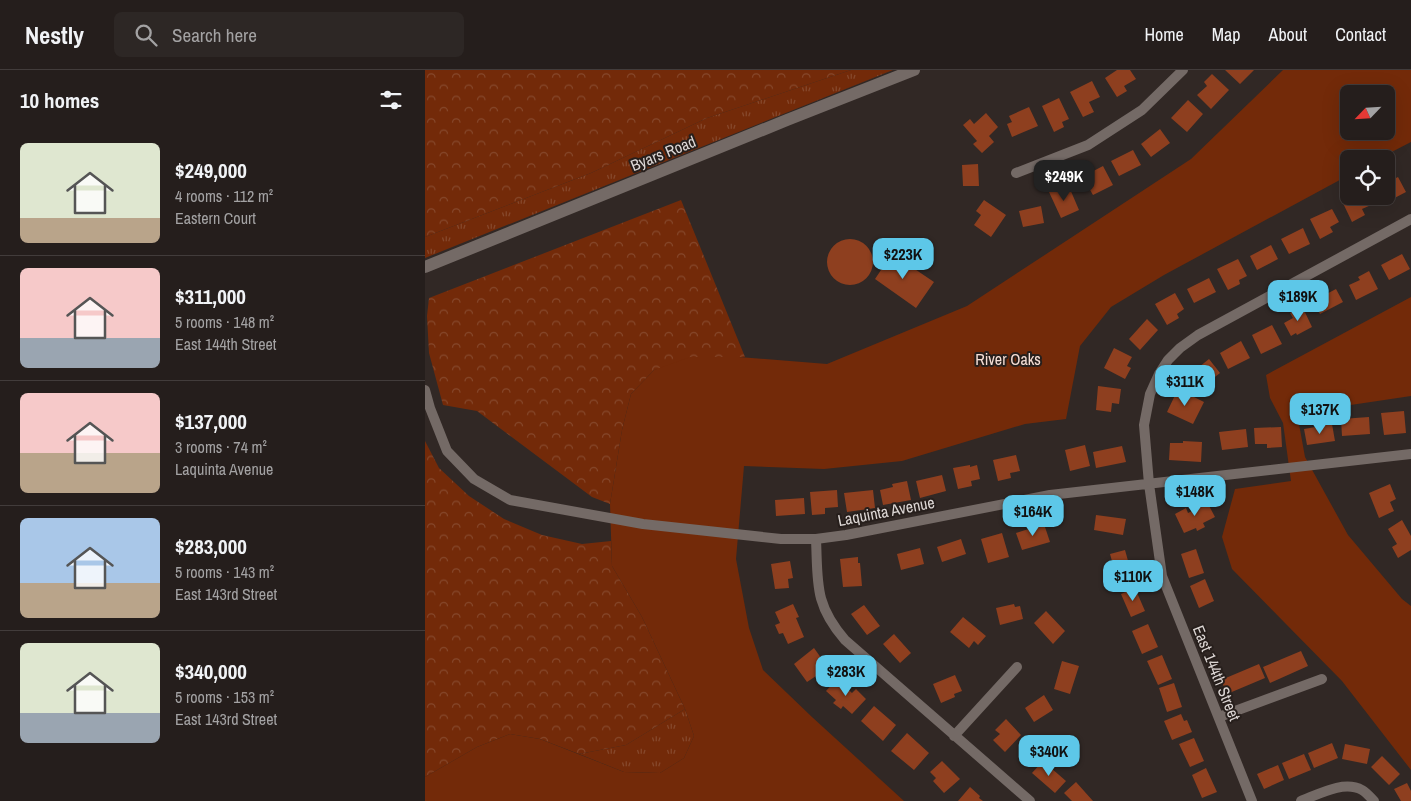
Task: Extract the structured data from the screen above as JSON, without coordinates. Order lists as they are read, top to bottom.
{
  "streets": {
    "street": ["Byars Road", "Laquinta Avenue", "East 144th Street"]
  },
  "crossings": [
    ["Laquinta Avenue", "East 144th Street"]
  ],
  "parks": ["River Oaks"],
  "north": "bottom left",
  "page": {
    "header": "Nestly",
    "search": "Search here",
    "nav": [
      "Home",
      "Map",
      "About",
      "Contact"
    ],
    "heading": "10 homes",
    "list": [
      {
        "name": "$249,000",
        "note": "4 rooms · 112 m² · Eastern Court"
      },
      {
        "name": "$311,000",
        "note": "5 rooms · 148 m² · East 144th Street"
      },
      {
        "name": "$137,000",
        "note": "3 rooms · 74 m² · Laquinta Avenue"
      },
      {
        "name": "$283,000",
        "note": "5 rooms · 143 m² · East 143rd Street"
      },
      {
        "name": "$340,000",
        "note": "5 rooms · 153 m² · East 143rd Street"
      }
    ],
    "price": [
      "$249K",
      "$223K",
      "$189K",
      "$311K",
      "$137K",
      "$148K",
      "$164K",
      "$110K",
      "$283K",
      "$340K"
    ]
  }
}
